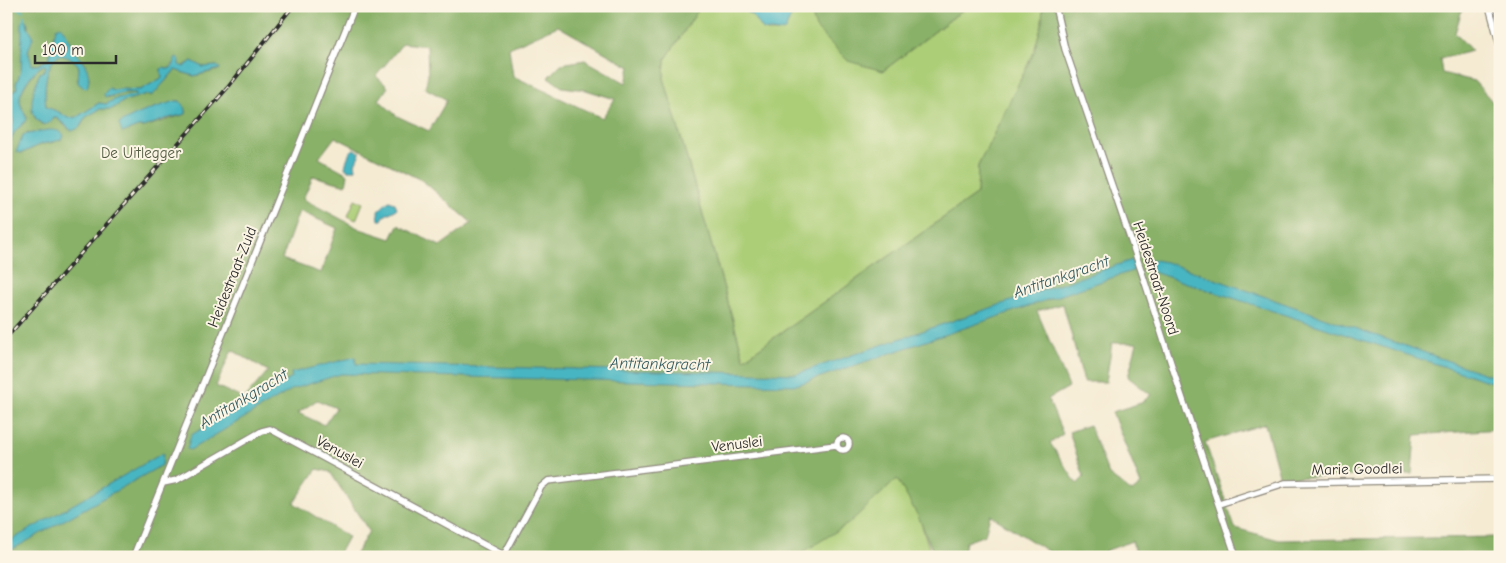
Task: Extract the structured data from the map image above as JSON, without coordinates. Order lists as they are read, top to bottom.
{
  "streets": {
    "street": [
      "Heidestraat-Zuid",
      "Heidestraat-Noord",
      "Venuslei",
      "Marie Goodlei"
    ]
  },
  "crossings": [
    ["Heidestraat-Zuid", "Venuslei"],
    ["Heidestraat-Noord", "Marie Goodlei"]
  ],
  "water": ["Antitankgracht"],
  "parks": ["De Uitlegger"],
  "scale_bar": "100 m"
}
